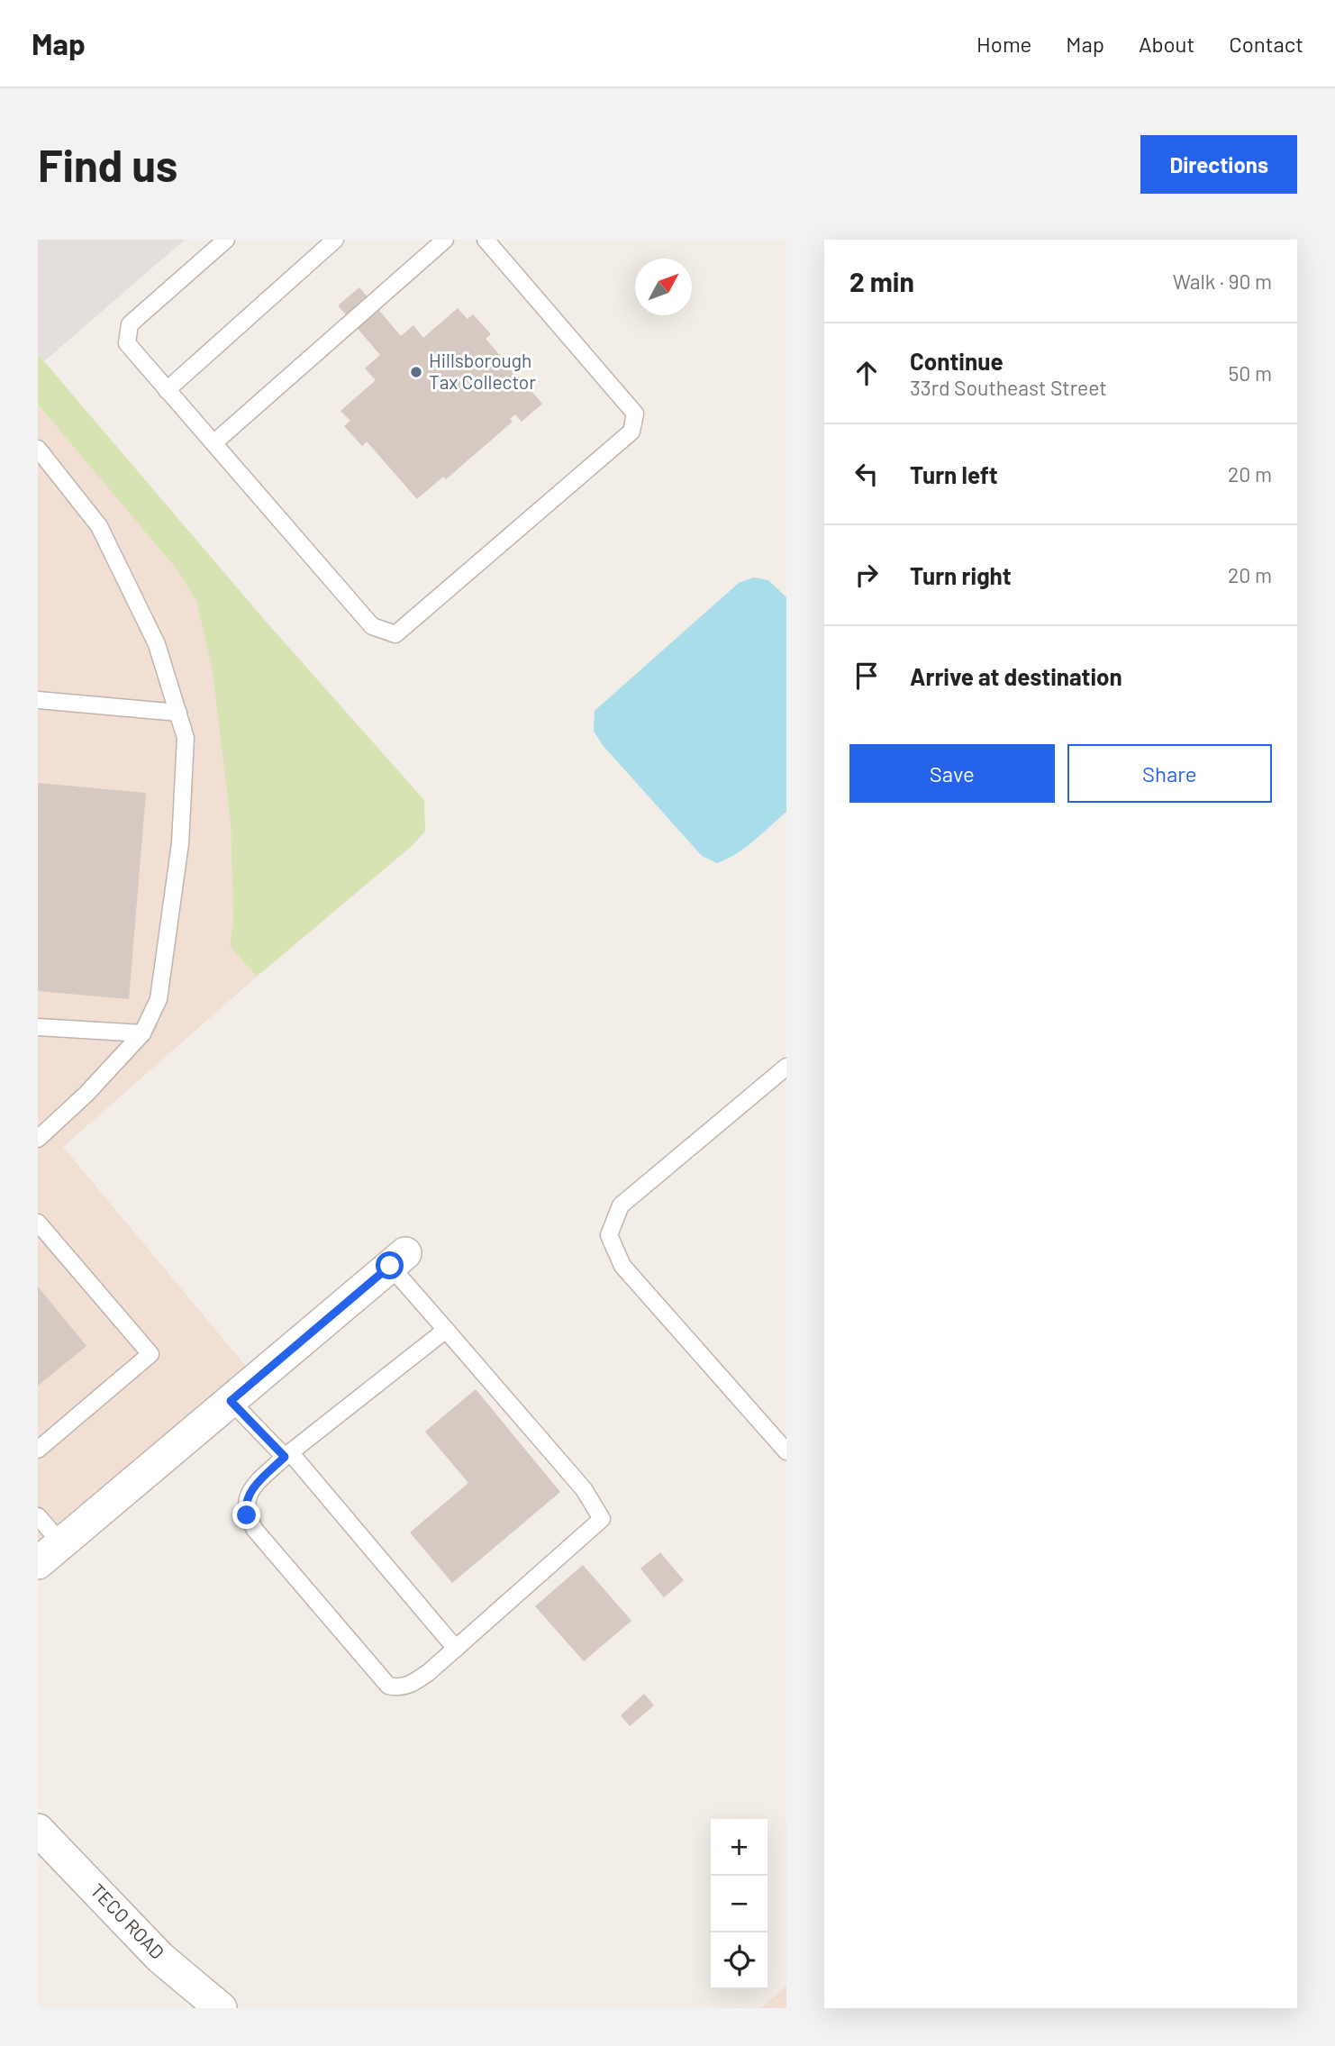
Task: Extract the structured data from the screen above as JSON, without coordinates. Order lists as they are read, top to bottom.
{
  "streets": {
    "street": ["TECO ROAD"]
  },
  "places": ["Hillsborough Tax Collector"],
  "north": "top right",
  "page": {
    "header": "Map",
    "nav": [
      "Home",
      "Map",
      "About",
      "Contact"
    ],
    "buttons": [
      "Directions",
      ["Save", "Share"]
    ],
    "title": "Find us",
    "heading": ["2 min", "Walk · 90 m"],
    "list": [
      ["Continue", "33rd Southeast Street", "50 m"],
      ["Turn left", "20 m"],
      ["Turn right", "20 m"],
      "Arrive at destination"
    ],
    "map_buttons": ["+", "−"]
  }
}
